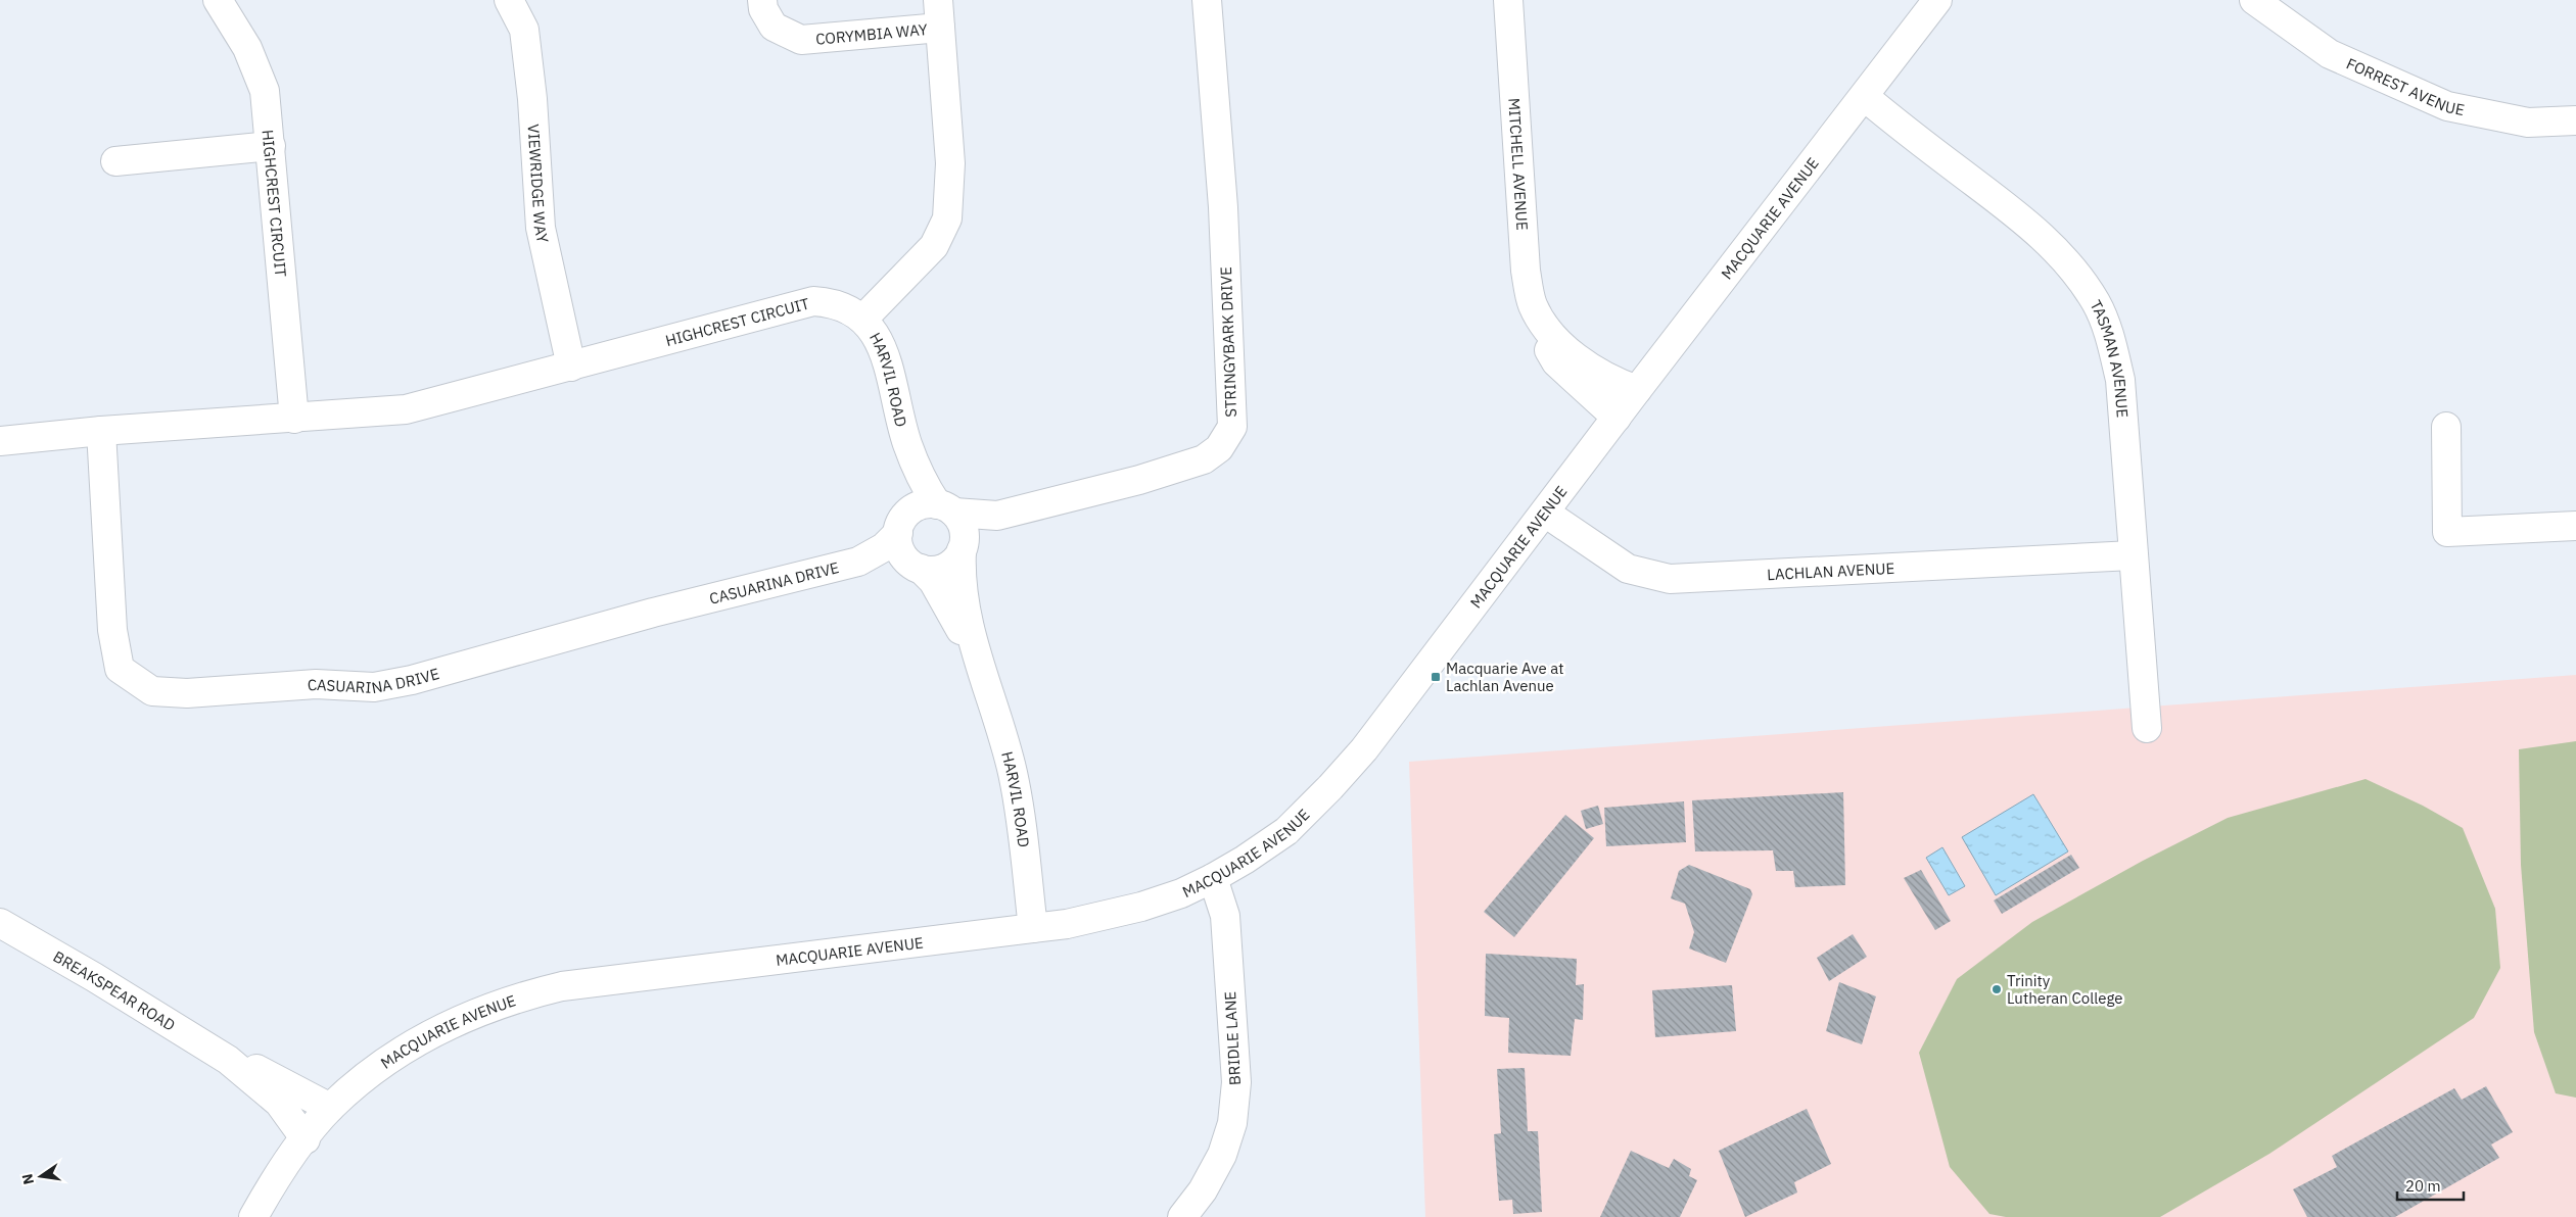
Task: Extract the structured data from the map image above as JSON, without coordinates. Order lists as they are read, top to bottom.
{
  "streets": {
    "street": [
      "CORYMBIA WAY",
      "FORREST AVENUE",
      "MITCHELL AVENUE",
      "VIEWRIDGE WAY",
      "HIGHCREST CIRCUIT",
      "MACQUARIE AVENUE",
      "STRINGYBARK DRIVE",
      "TASMAN AVENUE",
      "HARVIL ROAD",
      "LACHLAN AVENUE",
      "CASUARINA DRIVE",
      "BREAKSPEAR ROAD",
      "BRIDLE LANE"
    ]
  },
  "crossings": [
    ["MITCHELL AVENUE", "MACQUARIE AVENUE"],
    ["VIEWRIDGE WAY", "HIGHCREST CIRCUIT"],
    ["HIGHCREST CIRCUIT", "HARVIL ROAD"],
    ["HIGHCREST CIRCUIT", "CASUARINA DRIVE"],
    ["MACQUARIE AVENUE", "TASMAN AVENUE"],
    ["MACQUARIE AVENUE", "HARVIL ROAD"],
    ["MACQUARIE AVENUE", "LACHLAN AVENUE"],
    ["MACQUARIE AVENUE", "BREAKSPEAR ROAD"],
    ["MACQUARIE AVENUE", "BRIDLE LANE"],
    ["STRINGYBARK DRIVE", "HARVIL ROAD"],
    ["STRINGYBARK DRIVE", "CASUARINA DRIVE"],
    ["TASMAN AVENUE", "LACHLAN AVENUE"],
    ["HARVIL ROAD", "CASUARINA DRIVE"]
  ],
  "places": {
    "transit": ["Macquarie Ave at Lachlan Avenue"],
    "other": ["Trinity Lutheran College"]
  },
  "scale_bar": "20 m",
  "north": "left"
}
